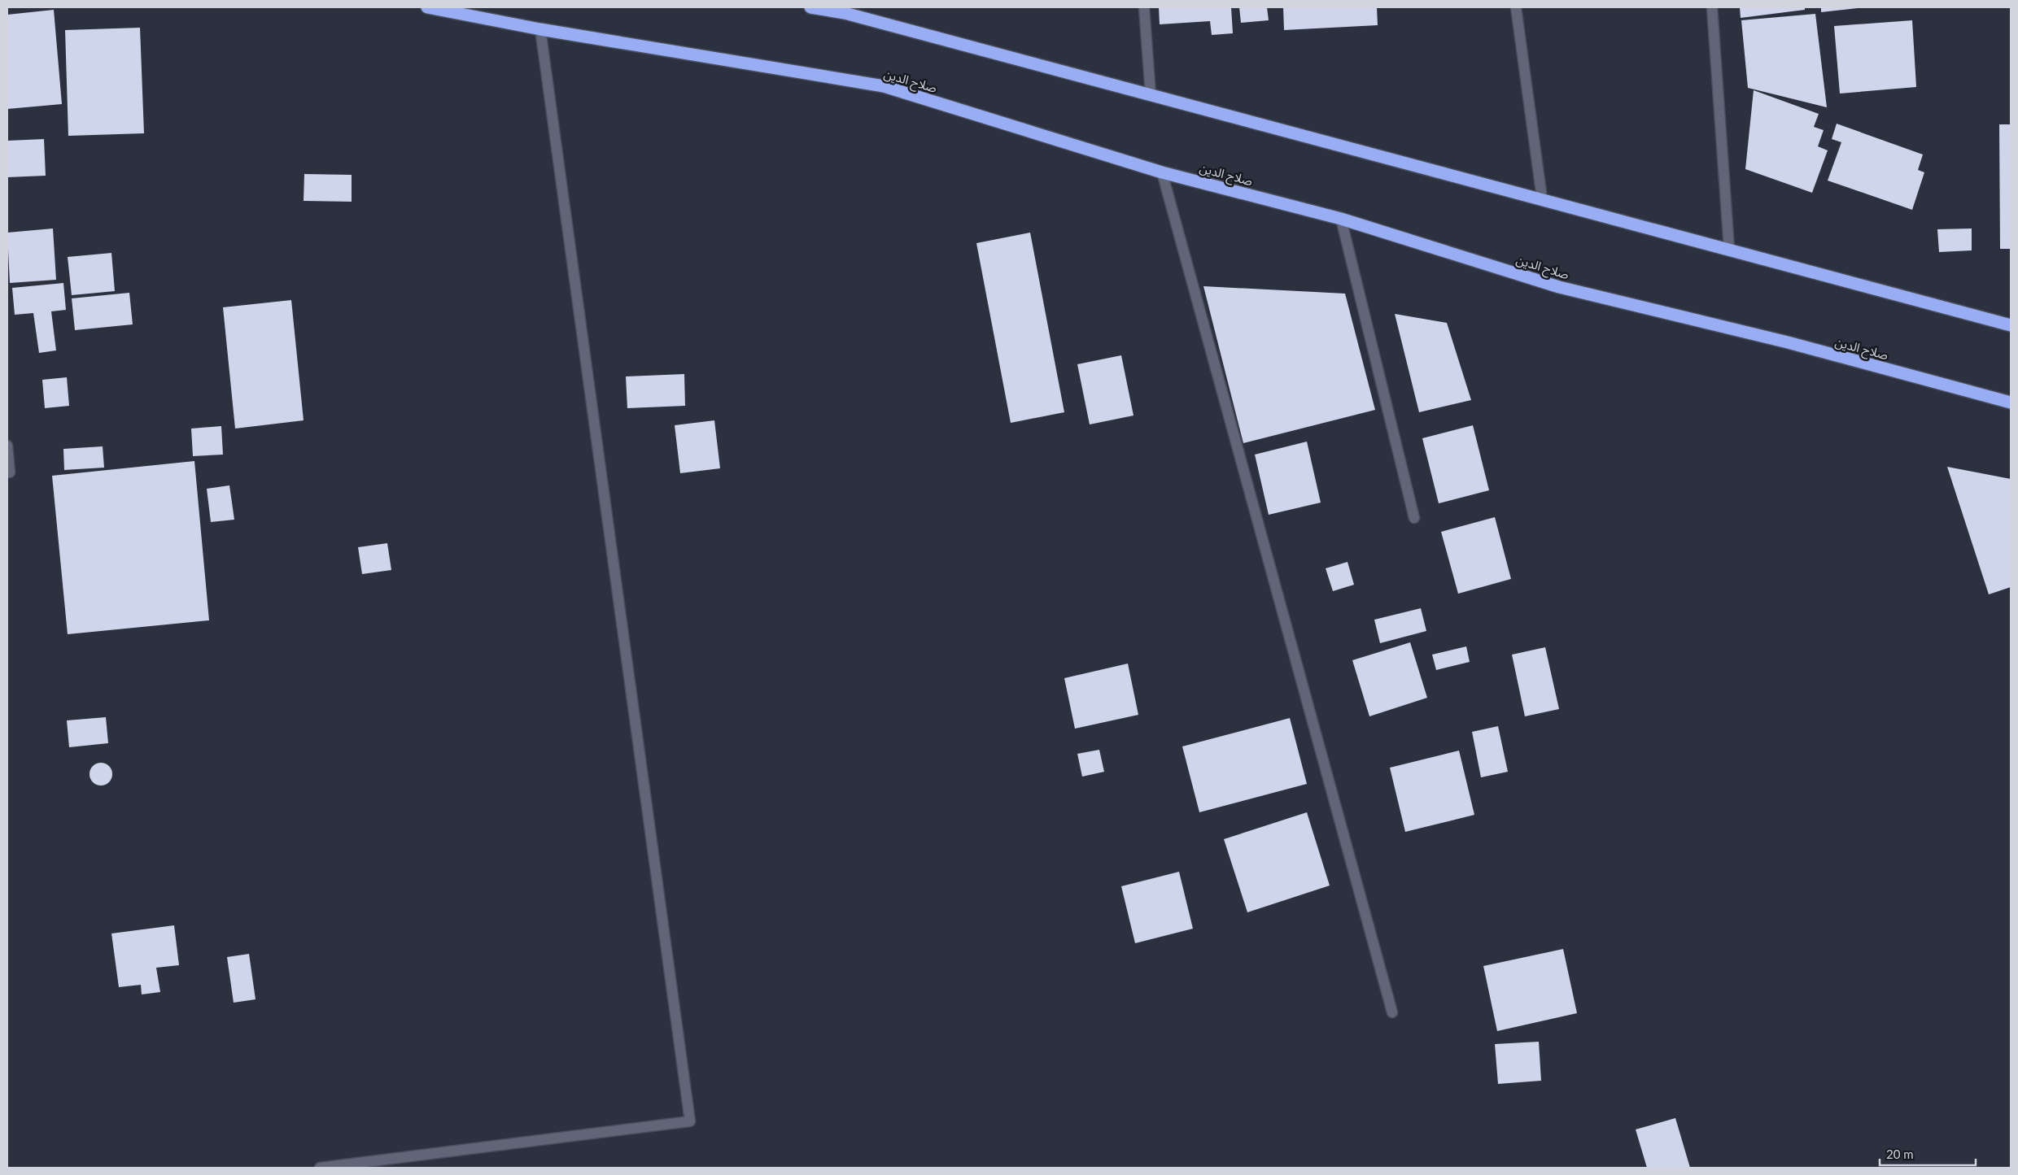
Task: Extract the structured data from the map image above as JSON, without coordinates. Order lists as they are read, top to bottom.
{
  "streets": {
    "highway": ["صلاح الدين"]
  },
  "scale_bar": "20 m"
}
